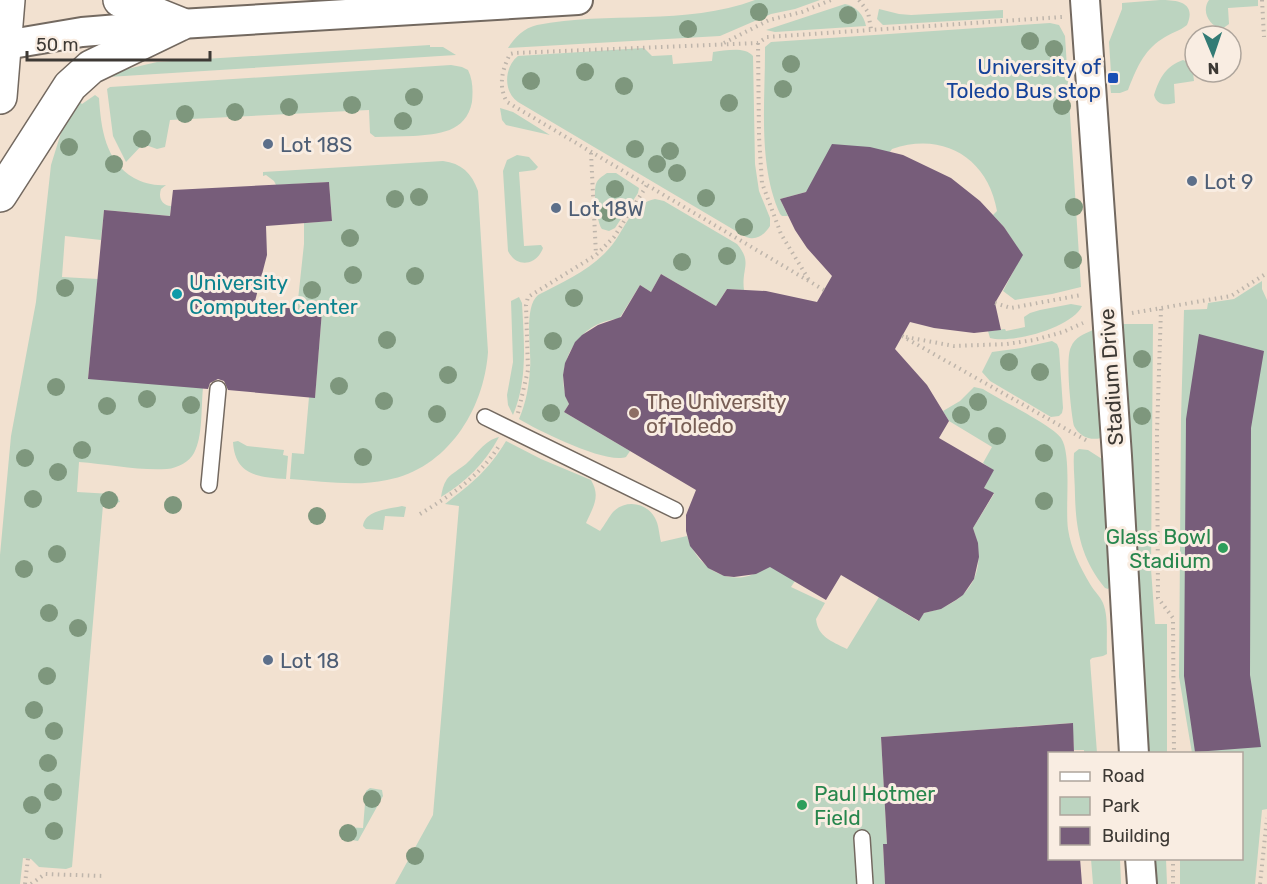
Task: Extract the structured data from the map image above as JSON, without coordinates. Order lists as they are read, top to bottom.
{
  "streets": {
    "street": ["Stadium Drive"]
  },
  "places": {
    "transit": ["University of Toledo Bus stop"],
    "other": [
      "Lot 18S",
      "Lot 9",
      "Lot 18W",
      "University Computer Center",
      "The University of Toledo",
      "Glass Bowl Stadium",
      "Lot 18",
      "Paul Hotmer Field"
    ]
  },
  "legend": ["Road", "Park", "Building"],
  "scale_bar": "50 m",
  "north": "bottom"
}
